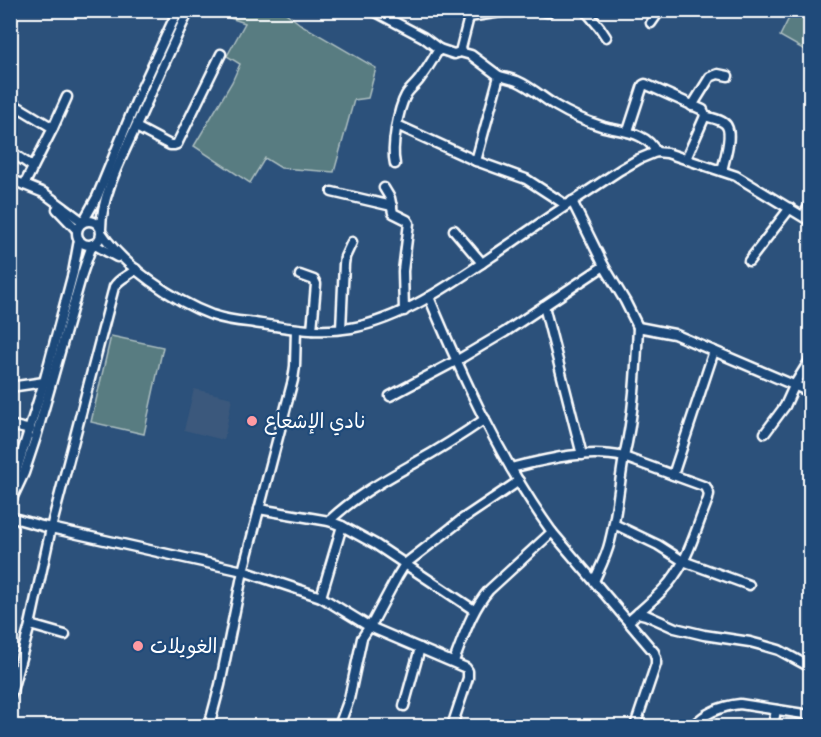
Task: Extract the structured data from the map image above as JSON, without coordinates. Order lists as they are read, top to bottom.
{
  "places": ["نادي الإشعاع", "الغويلات"]
}
